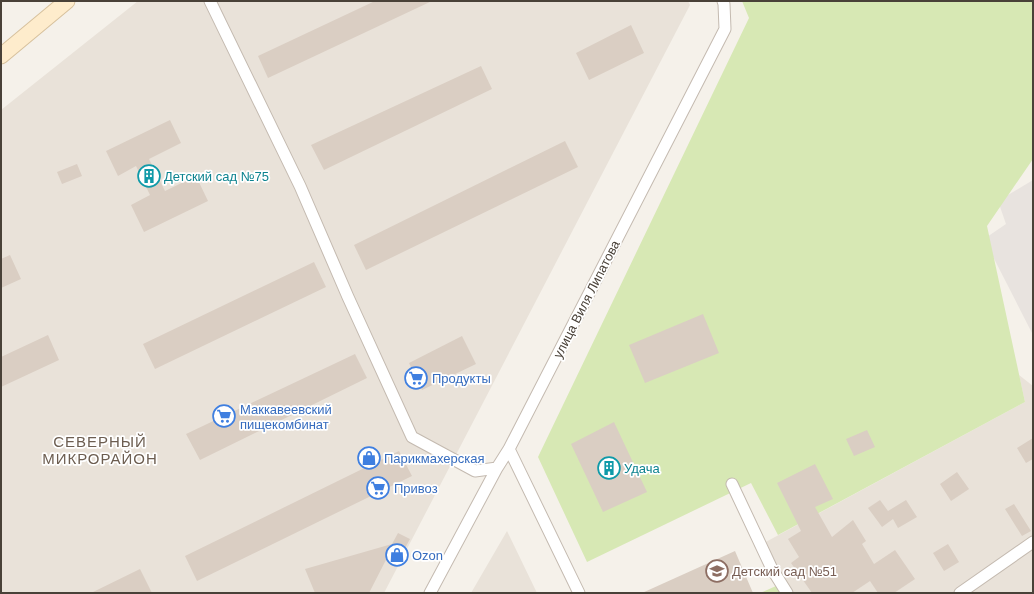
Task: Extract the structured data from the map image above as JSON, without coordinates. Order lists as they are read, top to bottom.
{
  "streets": {
    "street": ["улица Виля Липатова"]
  },
  "districts": ["СЕВЕРНЫЙ МИКРОРАЙОН"],
  "places": {
    "building": ["Детский сад №75", "Удача"],
    "supermarket": ["Продукты", "Маккавеевский пищекомбинат", "Привоз"],
    "shop": ["Парикмахерская", "Ozon"],
    "school or university": ["Детский сад №51"]
  }
}
